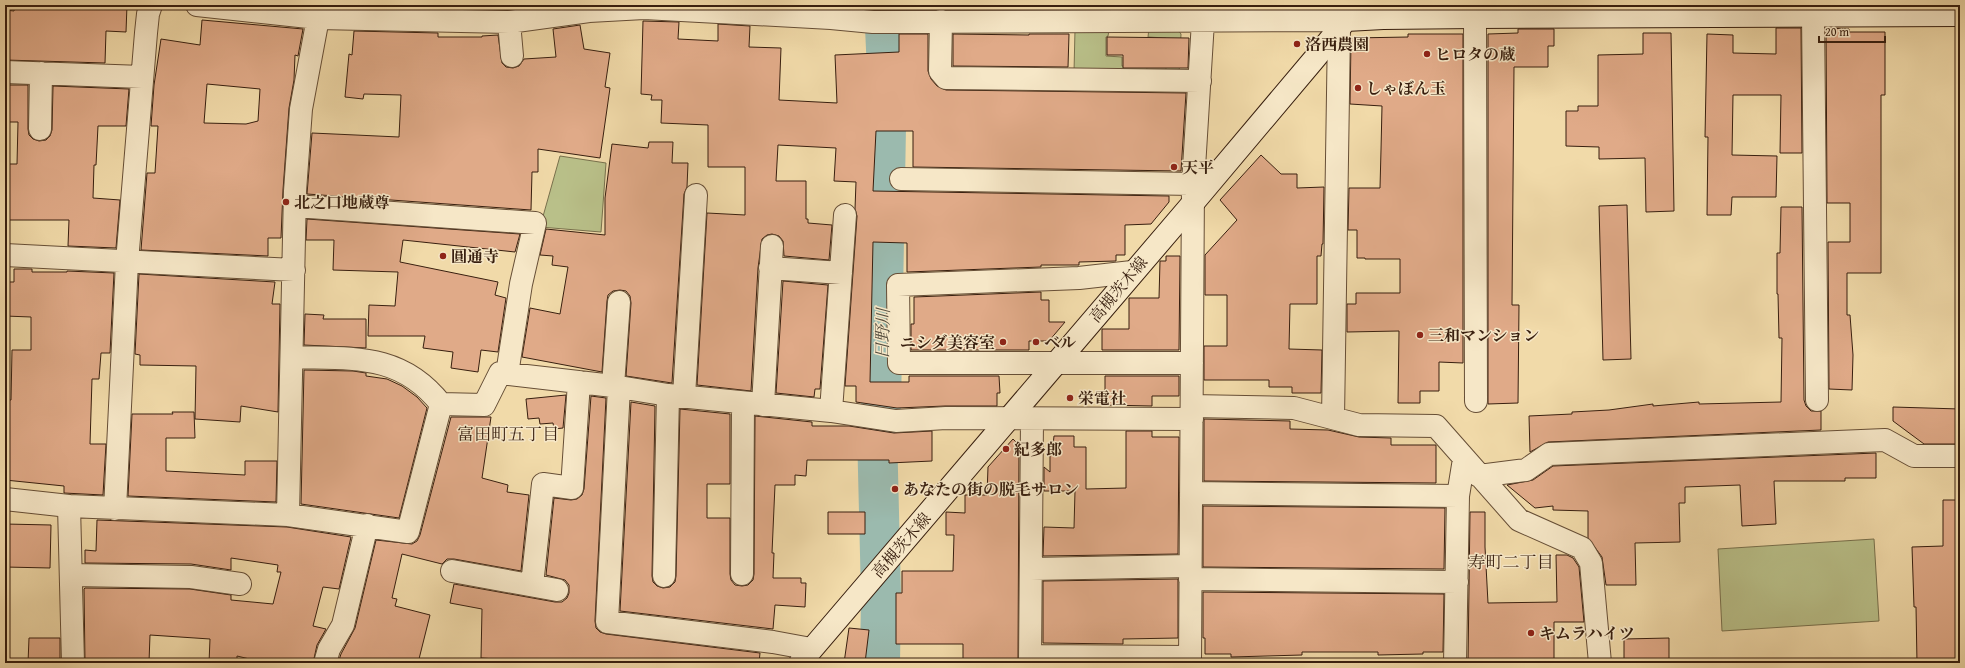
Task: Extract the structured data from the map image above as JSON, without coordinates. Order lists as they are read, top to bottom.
{
  "streets": {
    "street": ["高槻茨木線"]
  },
  "districts": ["富田町五丁目", "寿町二丁目"],
  "water": ["日野川"],
  "places": [
    "洛西農園",
    "ヒロタの蔵",
    "しゃぼん玉",
    "天平",
    "北之口地蔵尊",
    "圓通寺",
    "三和マンション",
    "ニシダ美容室",
    "ベル",
    "栄電社",
    "紀多郎",
    "あなたの街の脱毛サロン",
    "キムラハイツ"
  ],
  "scale_bar": "20 m"
}
